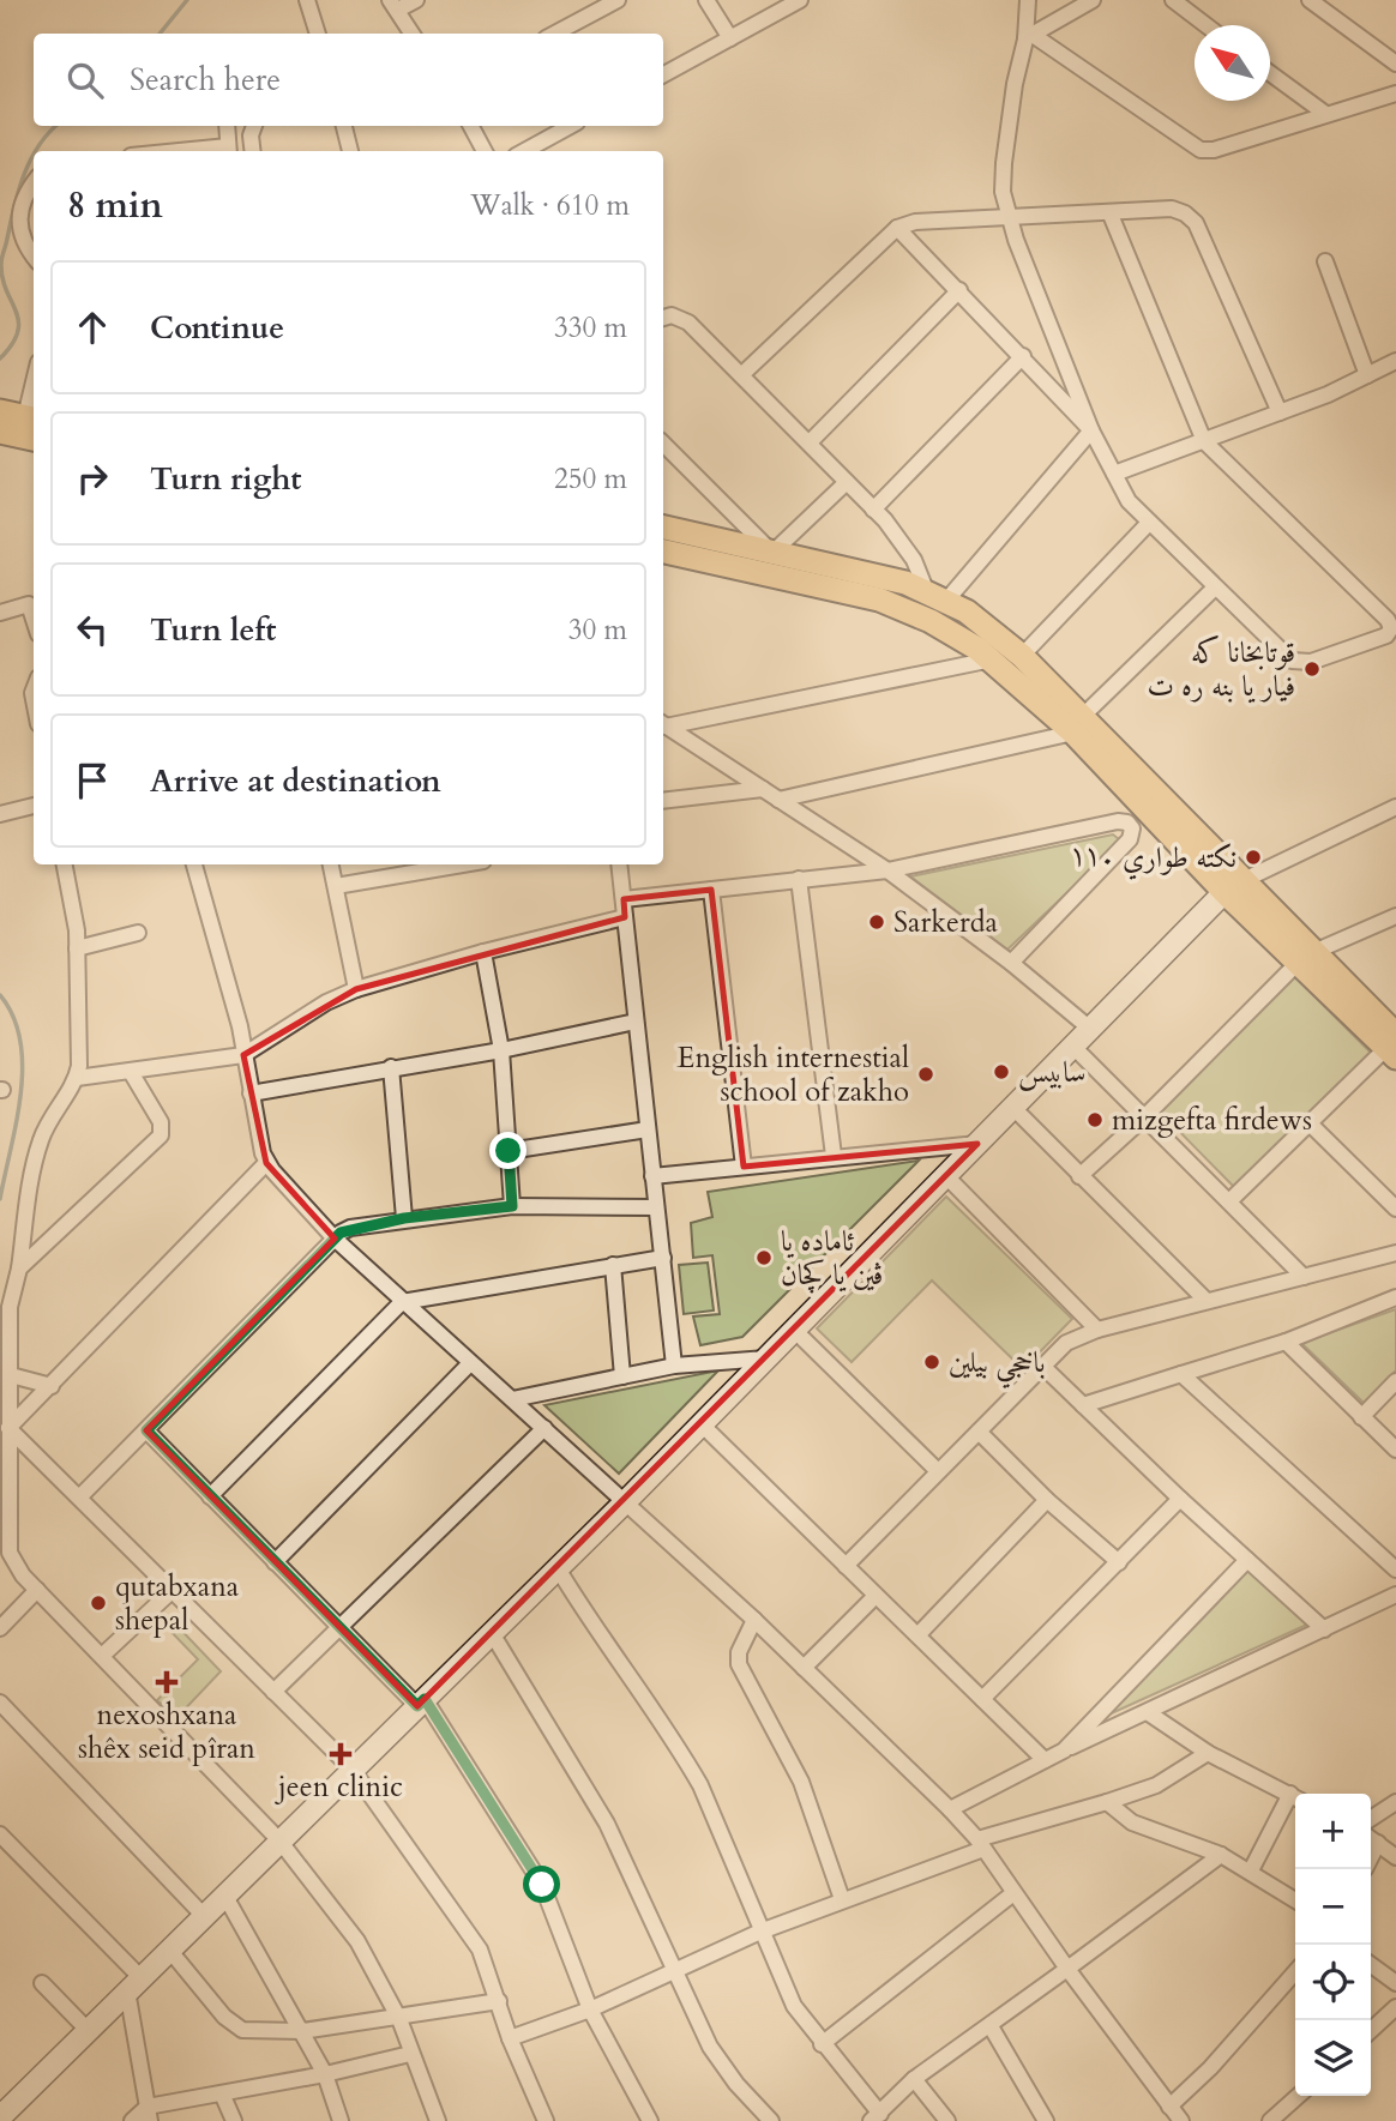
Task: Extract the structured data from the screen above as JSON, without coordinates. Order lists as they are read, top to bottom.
{
  "places": {
    "other": [
      "قوتابخانا كه فيار يا بنه ره ت",
      "نكته طواري ١١٠",
      "Sarkerda",
      "سابيس",
      "English internestial school of zakho",
      "mizgefta firdews",
      "ئاماده یا ڤین یا کچان",
      "باخجي بيلين",
      "qutabxana shepal"
    ],
    "health": ["nexoshxana shêx seid pîran", "jeen clinic"]
  },
  "north": "top left",
  "page": {
    "search": "Search here",
    "heading": ["8 min", "Walk · 610 m"],
    "list": [
      ["Continue", "330 m"],
      ["Turn right", "250 m"],
      ["Turn left", "30 m"],
      "Arrive at destination"
    ],
    "map_buttons": ["+", "−"]
  }
}
